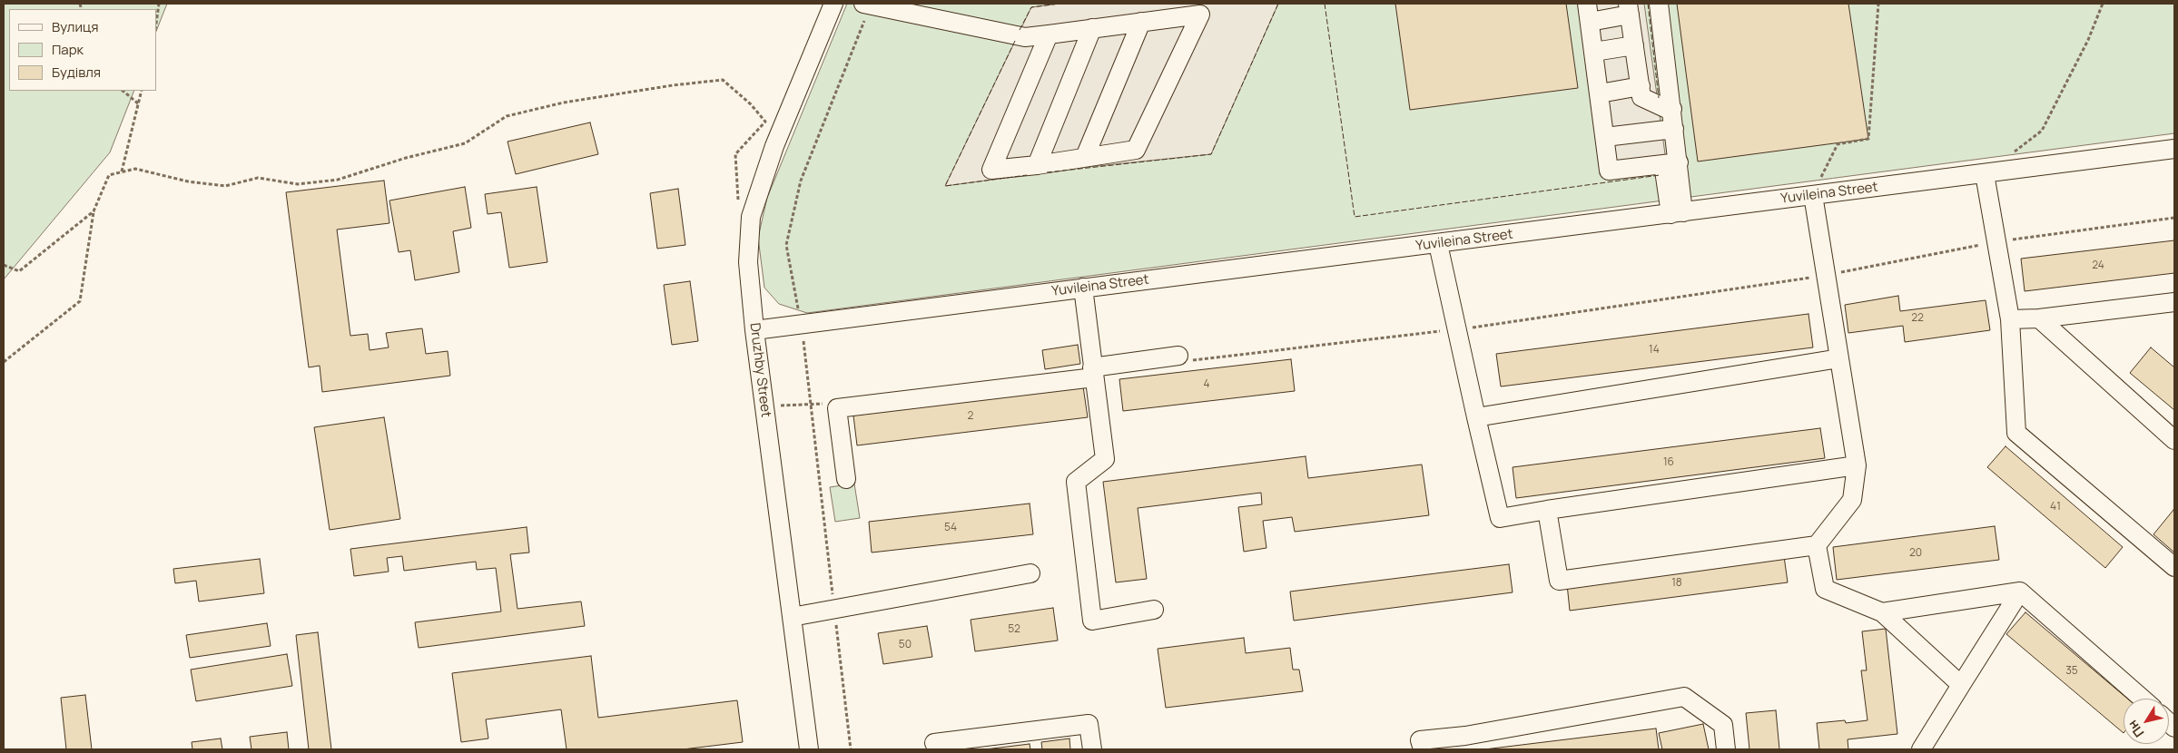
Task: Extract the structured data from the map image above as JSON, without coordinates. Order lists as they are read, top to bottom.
{
  "streets": {
    "street": ["Yuvileina Street", "Druzhby Street"]
  },
  "crossings": [
    ["Yuvileina Street", "Druzhby Street"]
  ],
  "house_numbers": [
    "24",
    "22",
    "14",
    "4",
    "2",
    "16",
    "41",
    "54",
    "20",
    "18",
    "52",
    "50",
    "35"
  ],
  "legend": ["Вулиця", "Парк", "Будівля"],
  "north": "bottom left"
}
